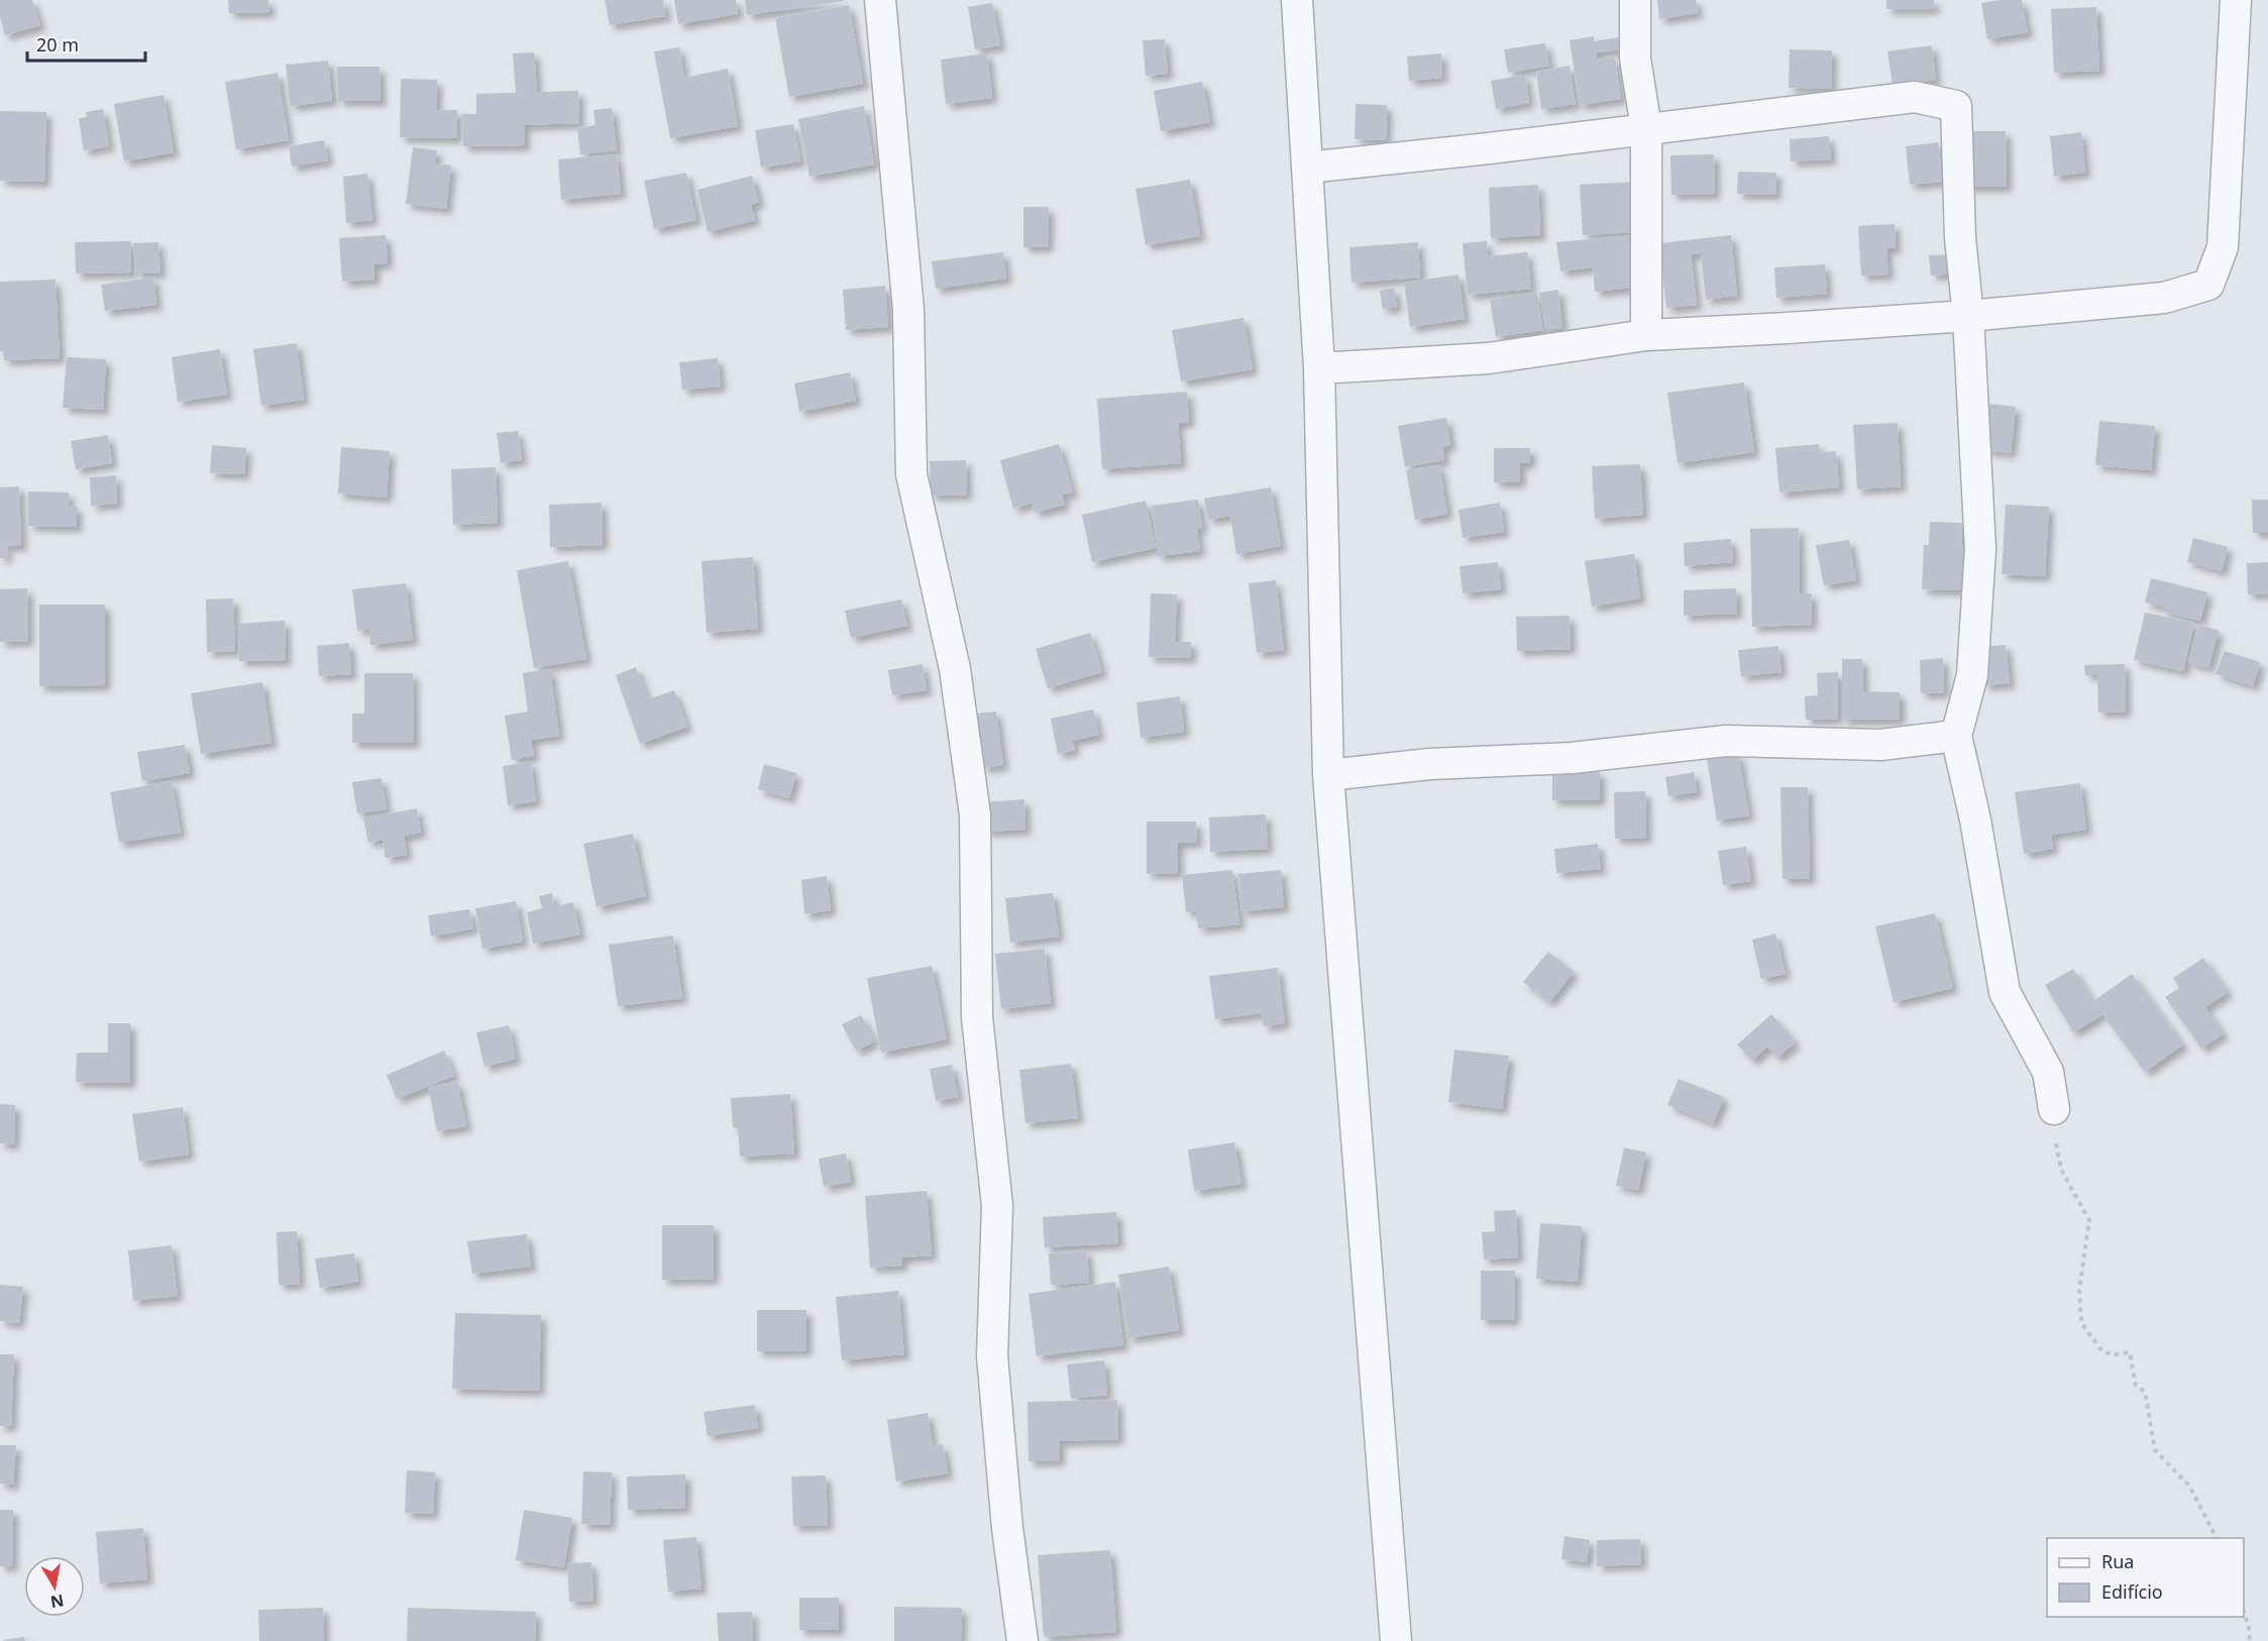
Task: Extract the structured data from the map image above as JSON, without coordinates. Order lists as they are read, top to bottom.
{
  "legend": ["Rua", "Edifício"],
  "scale_bar": "20 m",
  "north": "bottom"
}
